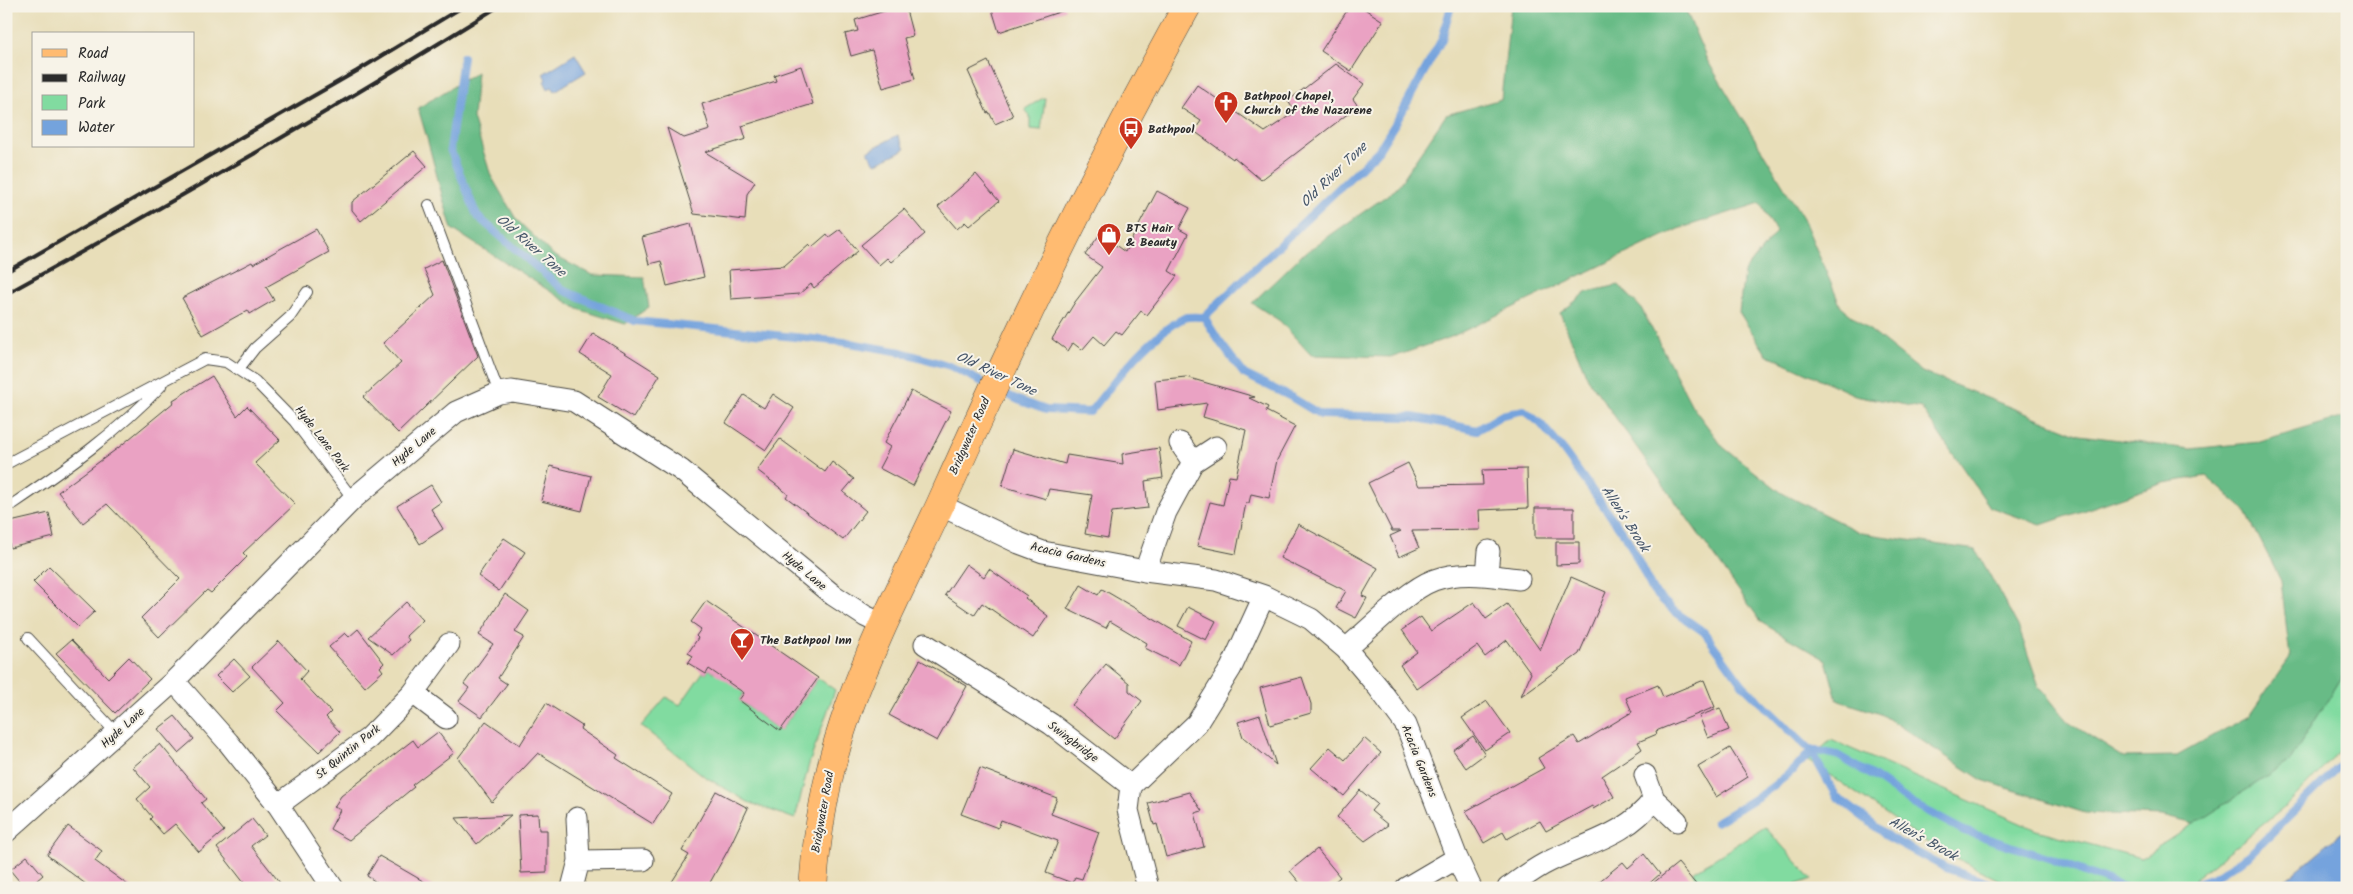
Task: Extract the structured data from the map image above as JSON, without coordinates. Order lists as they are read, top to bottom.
{
  "streets": {
    "main road": ["Bridgwater Road"],
    "street": [
      "Hyde Lane",
      "Acacia Gardens",
      "Swingbridge",
      "St Quintin Park"
    ],
    "lane": ["Hyde Lane Park"]
  },
  "crossings": [
    ["Bridgwater Road", "Hyde Lane"],
    ["Bridgwater Road", "Acacia Gardens"],
    ["Hyde Lane Park", "Hyde Lane"]
  ],
  "water": ["Old River Tone", "Allen's Brook"],
  "places": {
    "church": ["Bathpool Chapel, Church of the Nazarene"],
    "bus stop": ["Bathpool"],
    "shop": ["BTS Hair & Beauty"],
    "bar": ["The Bathpool Inn"]
  },
  "legend": [
    "Road",
    "Railway",
    "Park",
    "Water"
  ]
}
